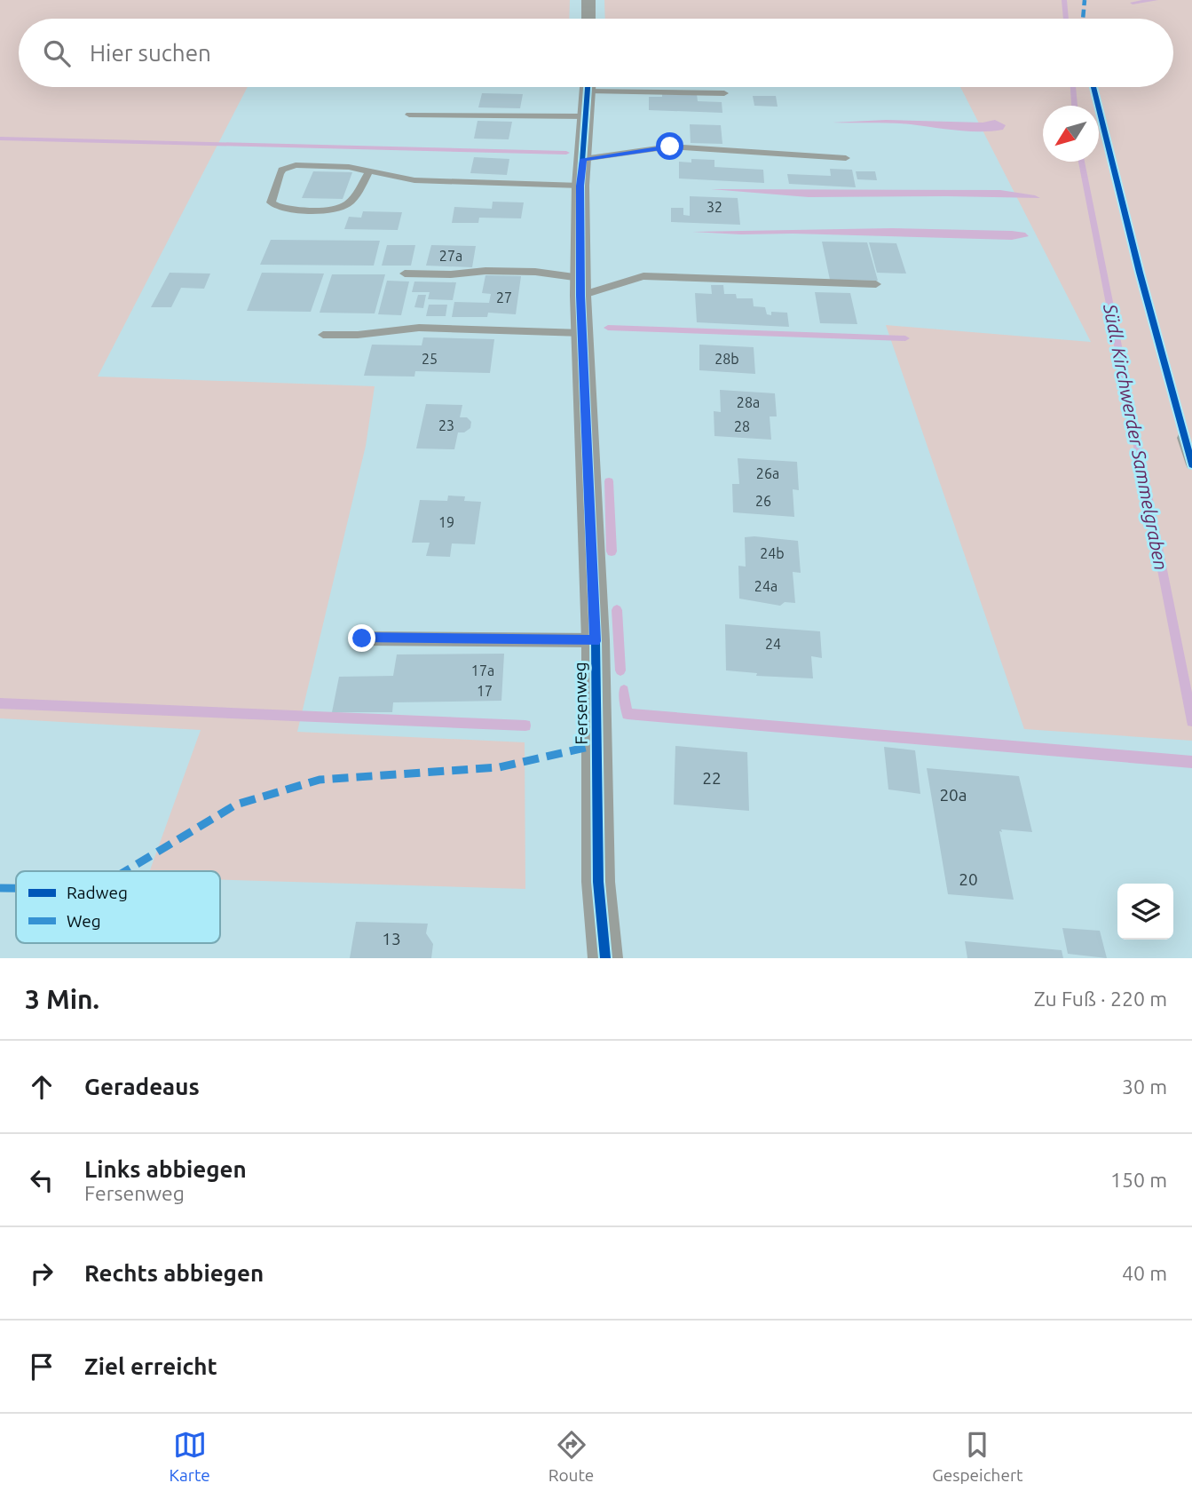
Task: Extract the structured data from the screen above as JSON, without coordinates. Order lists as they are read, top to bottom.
{
  "streets": {
    "street": ["Fersenweg"]
  },
  "water": ["Südl. Kirchwerder Sammelgraben"],
  "house_numbers": [
    "32",
    "27a",
    "27",
    "25",
    "28b",
    "28a",
    "23",
    "28",
    "26a",
    "26",
    "19",
    "24b",
    "24a",
    "24",
    "17a",
    "17",
    "22",
    "20a",
    "20",
    "13"
  ],
  "legend": ["Radweg", "Weg"],
  "north": "bottom left",
  "page": {
    "search": "Hier suchen",
    "heading": ["3 Min.", "Zu Fuß · 220 m"],
    "list": [
      ["Geradeaus", "30 m"],
      ["Links abbiegen", "Fersenweg", "150 m"],
      ["Rechts abbiegen", "40 m"],
      "Ziel erreicht"
    ],
    "nav": ["Karte", "Route", "Gespeichert"]
  }
}
